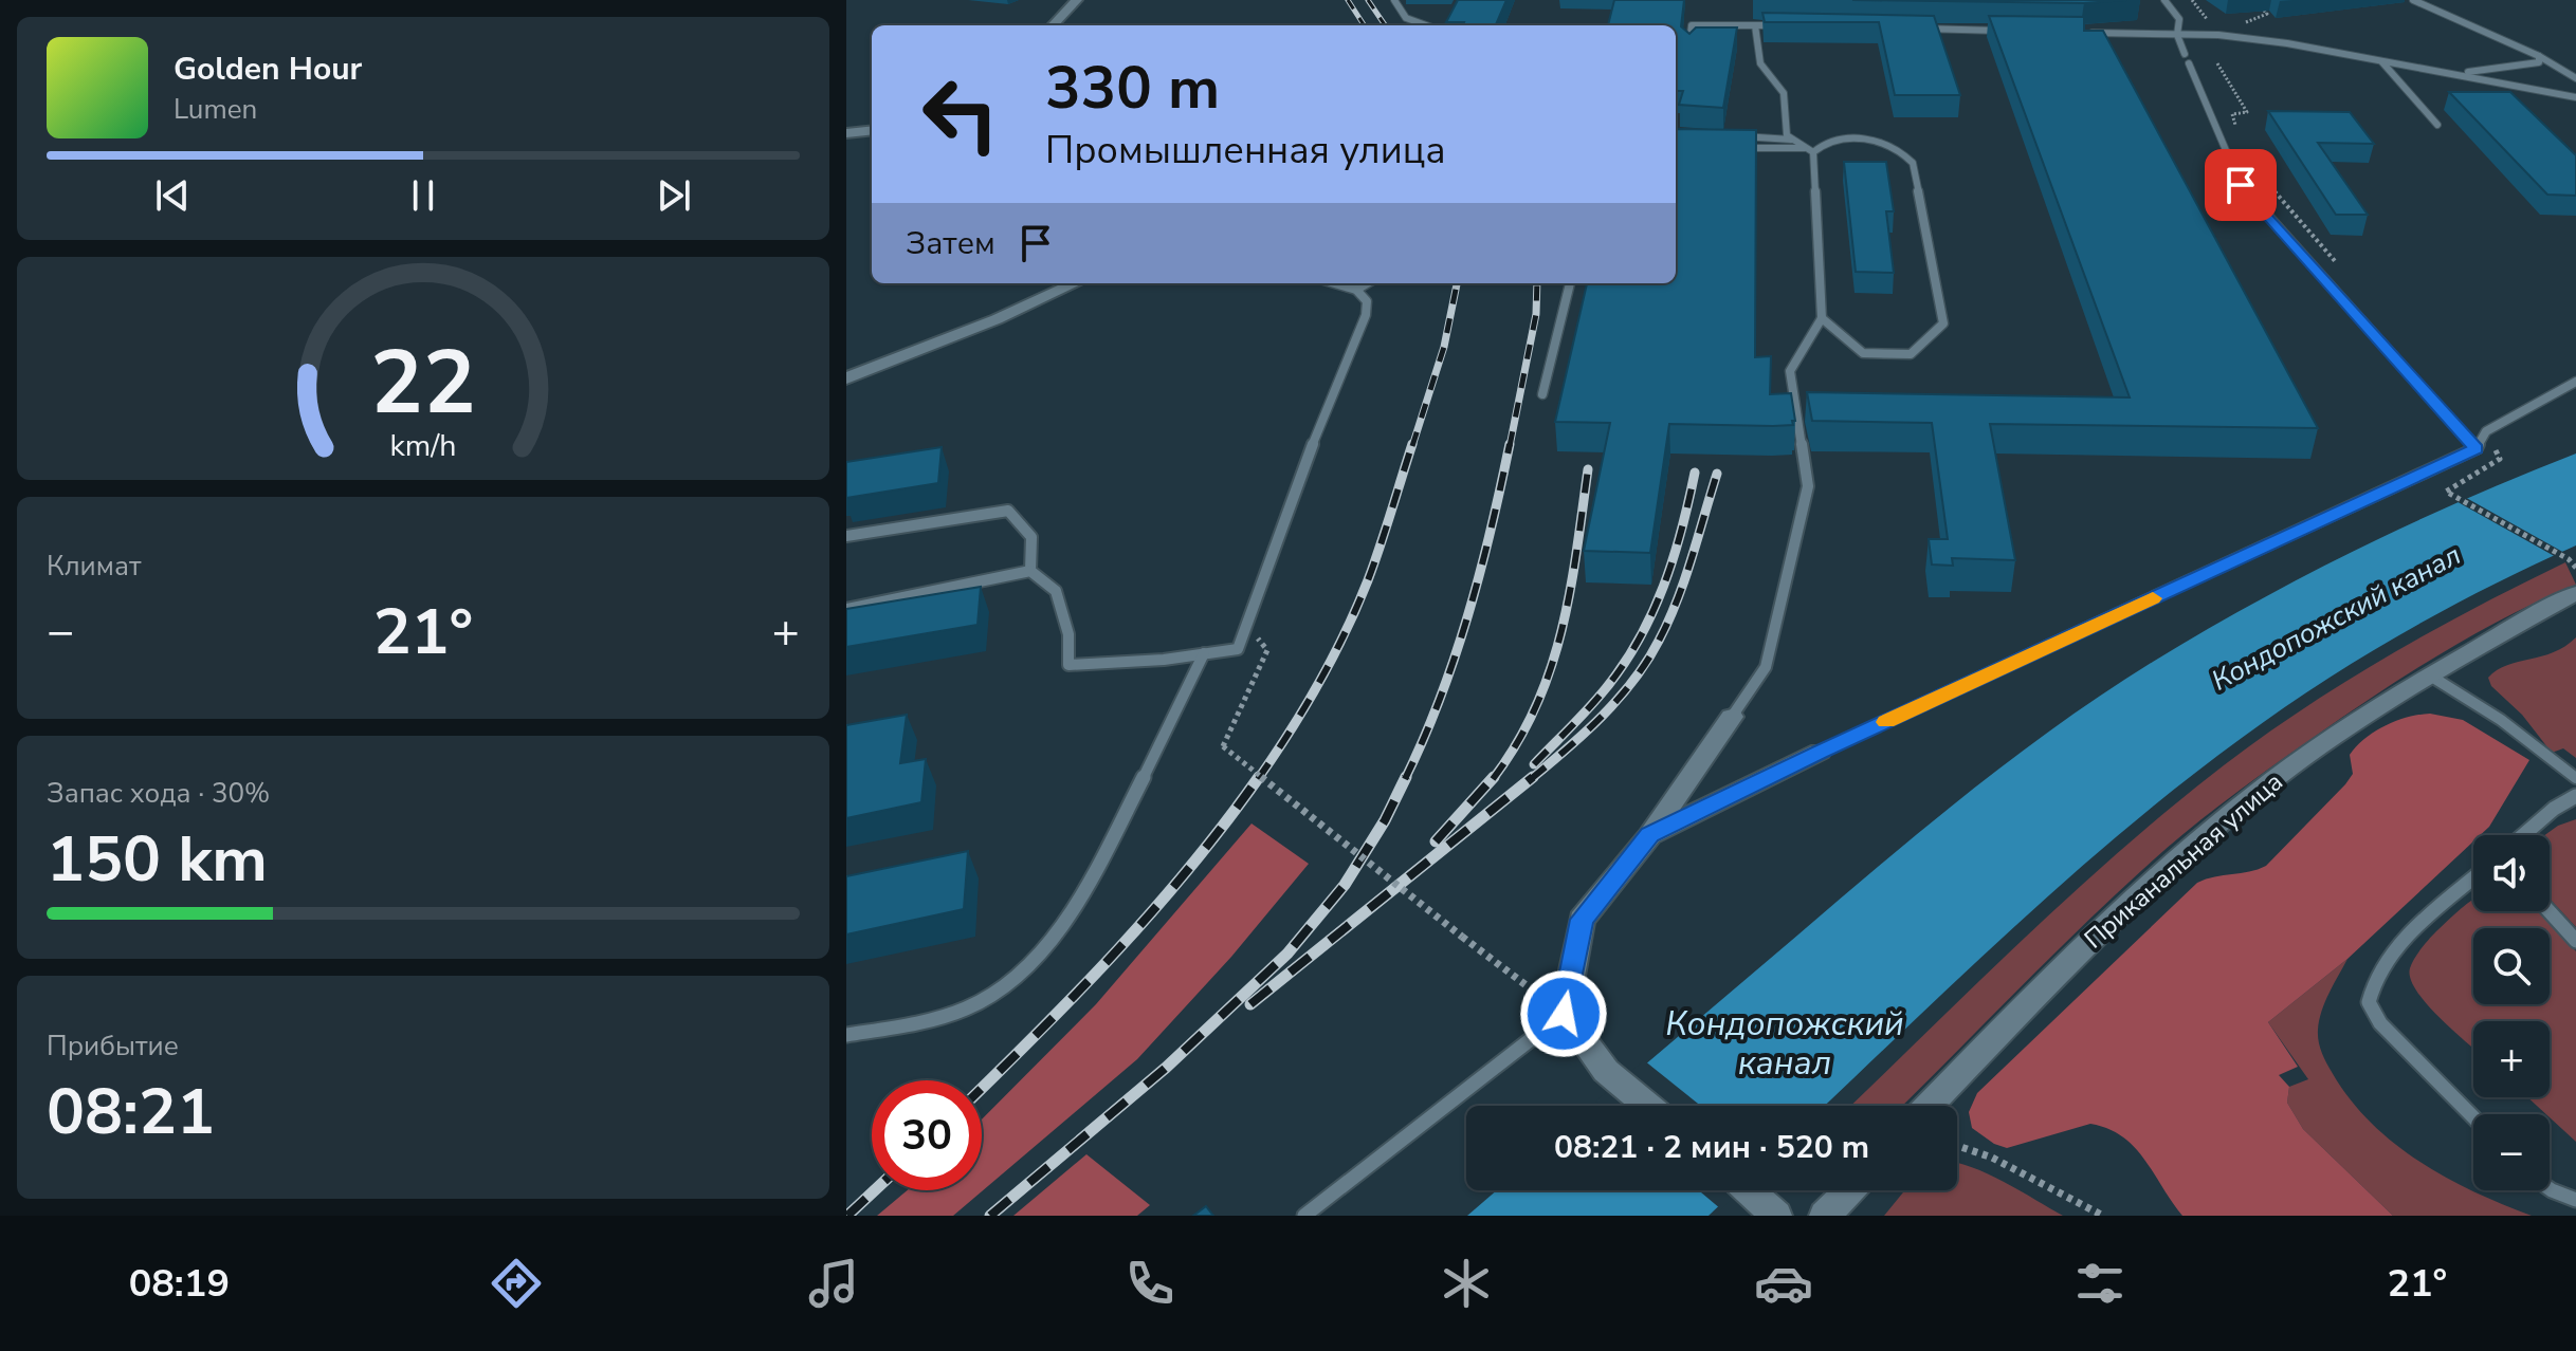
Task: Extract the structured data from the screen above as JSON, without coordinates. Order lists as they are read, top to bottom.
{
  "streets": {
    "street": ["Приканальная улица"]
  },
  "water": ["Кондопожский канал"],
  "page": {
    "turn": ["330 m", "Промышленная улица"],
    "song": ["Golden Hour", "Lumen"],
    "then": "Затем",
    "tile": [
      "Климат",
      ["Запас хода · 30%", "150 km"],
      ["Прибытие", "08:21"]
    ],
    "heat": ["−", "21°", "+"],
    "map_buttons": ["+", "−"],
    "limit": "30",
    "trip": "08:21 · 2 мин · 520 m",
    "tabs": ["08:19", "21°"],
    "gauge": ["22", "km/h"]
  }
}
